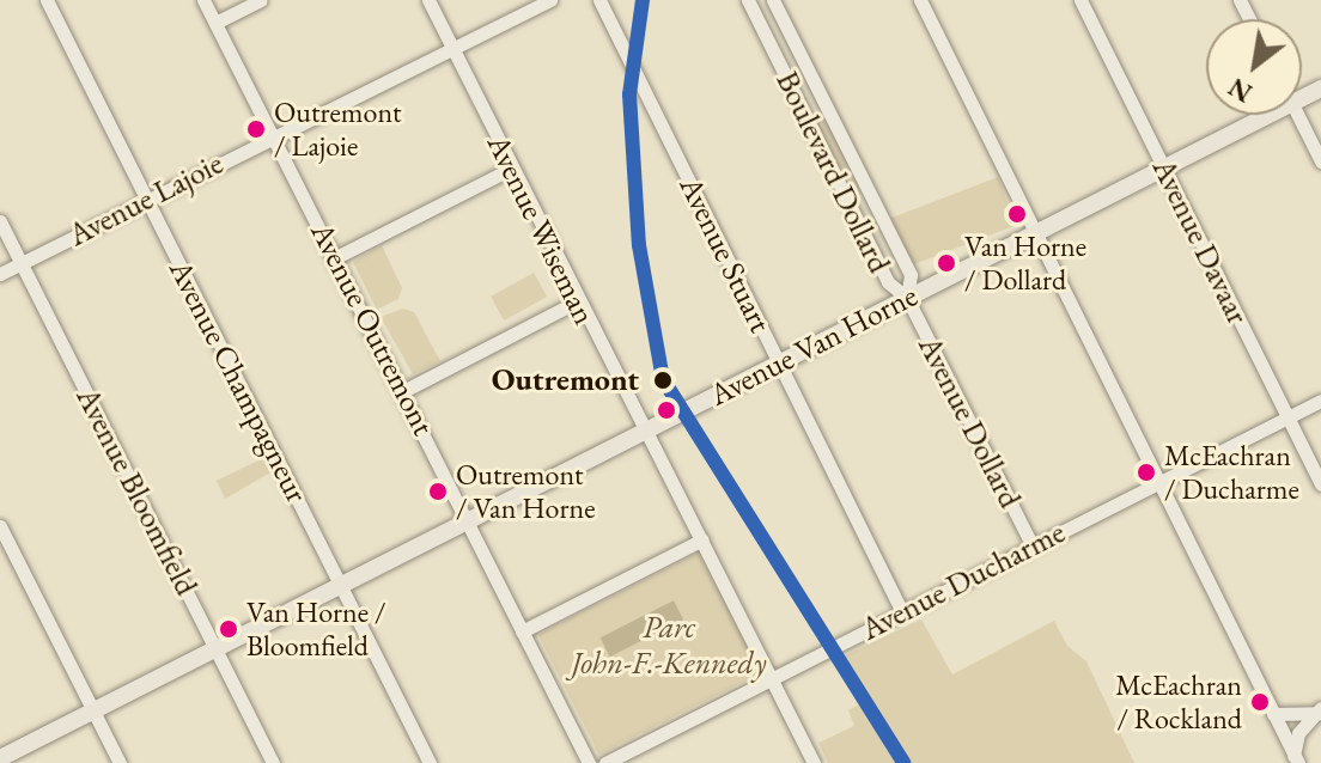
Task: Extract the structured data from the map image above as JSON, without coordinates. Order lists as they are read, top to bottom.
{
  "streets": {
    "main road": ["Avenue Van Horne"],
    "street": [
      "Boulevard Dollard",
      "Avenue Lajoie",
      "Avenue Wiseman",
      "Avenue Davaar",
      "Avenue Stuart",
      "Avenue Outremont",
      "Avenue Champagneur",
      "Avenue Dollard",
      "Avenue Bloomfield",
      "Avenue Ducharme"
    ]
  },
  "crossings": [
    ["Boulevard Dollard", "Avenue Van Horne"],
    ["Boulevard Dollard", "Avenue Dollard"],
    ["Avenue Lajoie", "Avenue Wiseman"],
    ["Avenue Lajoie", "Avenue Outremont"],
    ["Avenue Lajoie", "Avenue Champagneur"],
    ["Avenue Lajoie", "Avenue Bloomfield"],
    ["Avenue Wiseman", "Avenue Van Horne"],
    ["Avenue Wiseman", "Avenue Ducharme"],
    ["Avenue Davaar", "Avenue Van Horne"],
    ["Avenue Davaar", "Avenue Ducharme"],
    ["Avenue Stuart", "Avenue Van Horne"],
    ["Avenue Stuart", "Avenue Ducharme"],
    ["Avenue Outremont", "Avenue Van Horne"],
    ["Avenue Van Horne", "Avenue Champagneur"],
    ["Avenue Van Horne", "Avenue Dollard"],
    ["Avenue Van Horne", "Avenue Bloomfield"],
    ["Avenue Dollard", "Avenue Ducharme"]
  ],
  "parks": ["Parc John-F.-Kennedy"],
  "places": [
    "Outremont / Lajoie",
    "Van Horne / Dollard",
    "Outremont",
    "McEachran / Ducharme",
    "Outremont / Van Horne",
    "Van Horne / Bloomfield",
    "McEachran / Rockland"
  ],
  "north": "bottom left"
}
